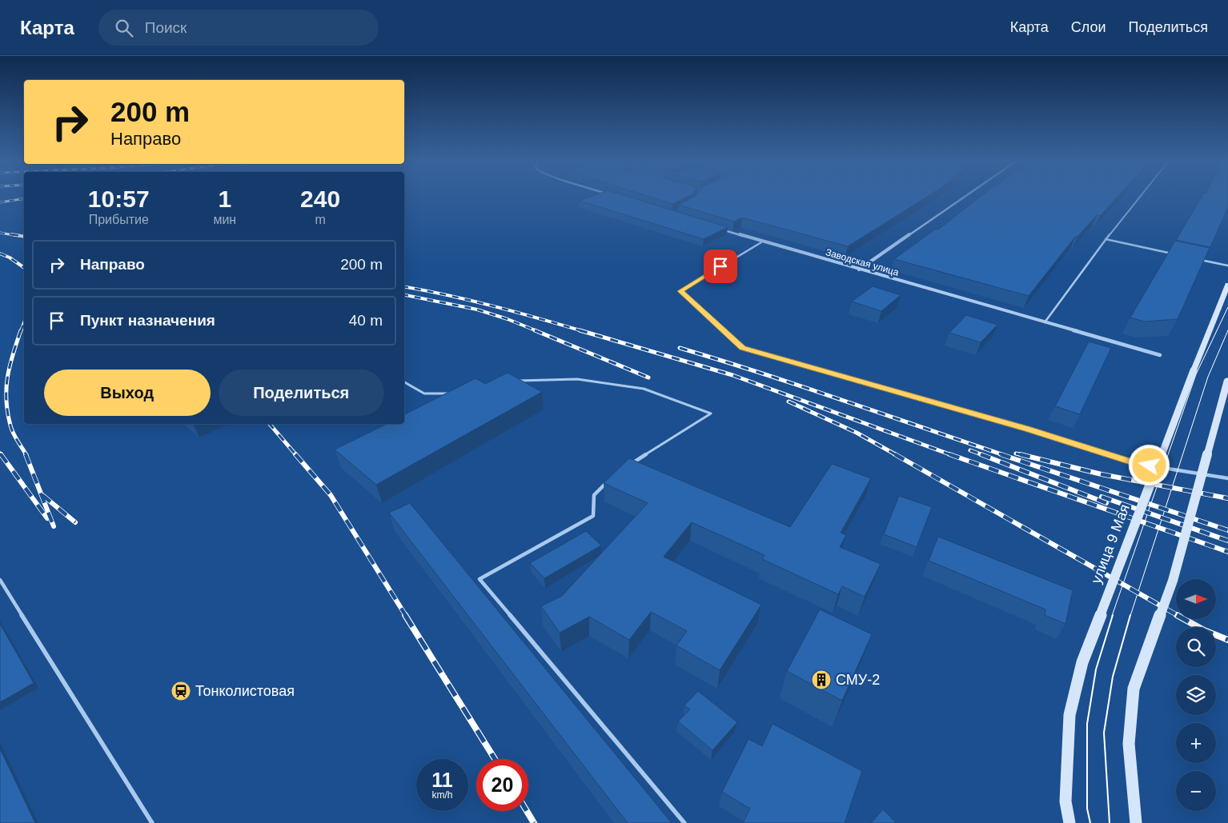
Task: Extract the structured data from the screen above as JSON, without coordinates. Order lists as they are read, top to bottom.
{
  "streets": {
    "main road": ["улица 9 Мая"],
    "street": ["Заводская улица"]
  },
  "places": {
    "building": ["СМУ-2"],
    "station": ["Тонколистовая"]
  },
  "north": "right",
  "page": {
    "header": "Карта",
    "search": "Поиск",
    "nav": ["Карта", "Слои", "Поделиться"],
    "turn": ["200 m", "Направо"],
    "eta": [
      "10:57",
      "Прибытие",
      "1",
      "мин",
      "240",
      "m"
    ],
    "list": [
      {
        "name": "Направо",
        "value": "200 m"
      },
      {
        "name": "Пункт назначения",
        "value": "40 m"
      }
    ],
    "buttons": ["Выход", "Поделиться"],
    "map_buttons": ["+", "−"],
    "speed": "11 km/h",
    "limit": "20"
  }
}
